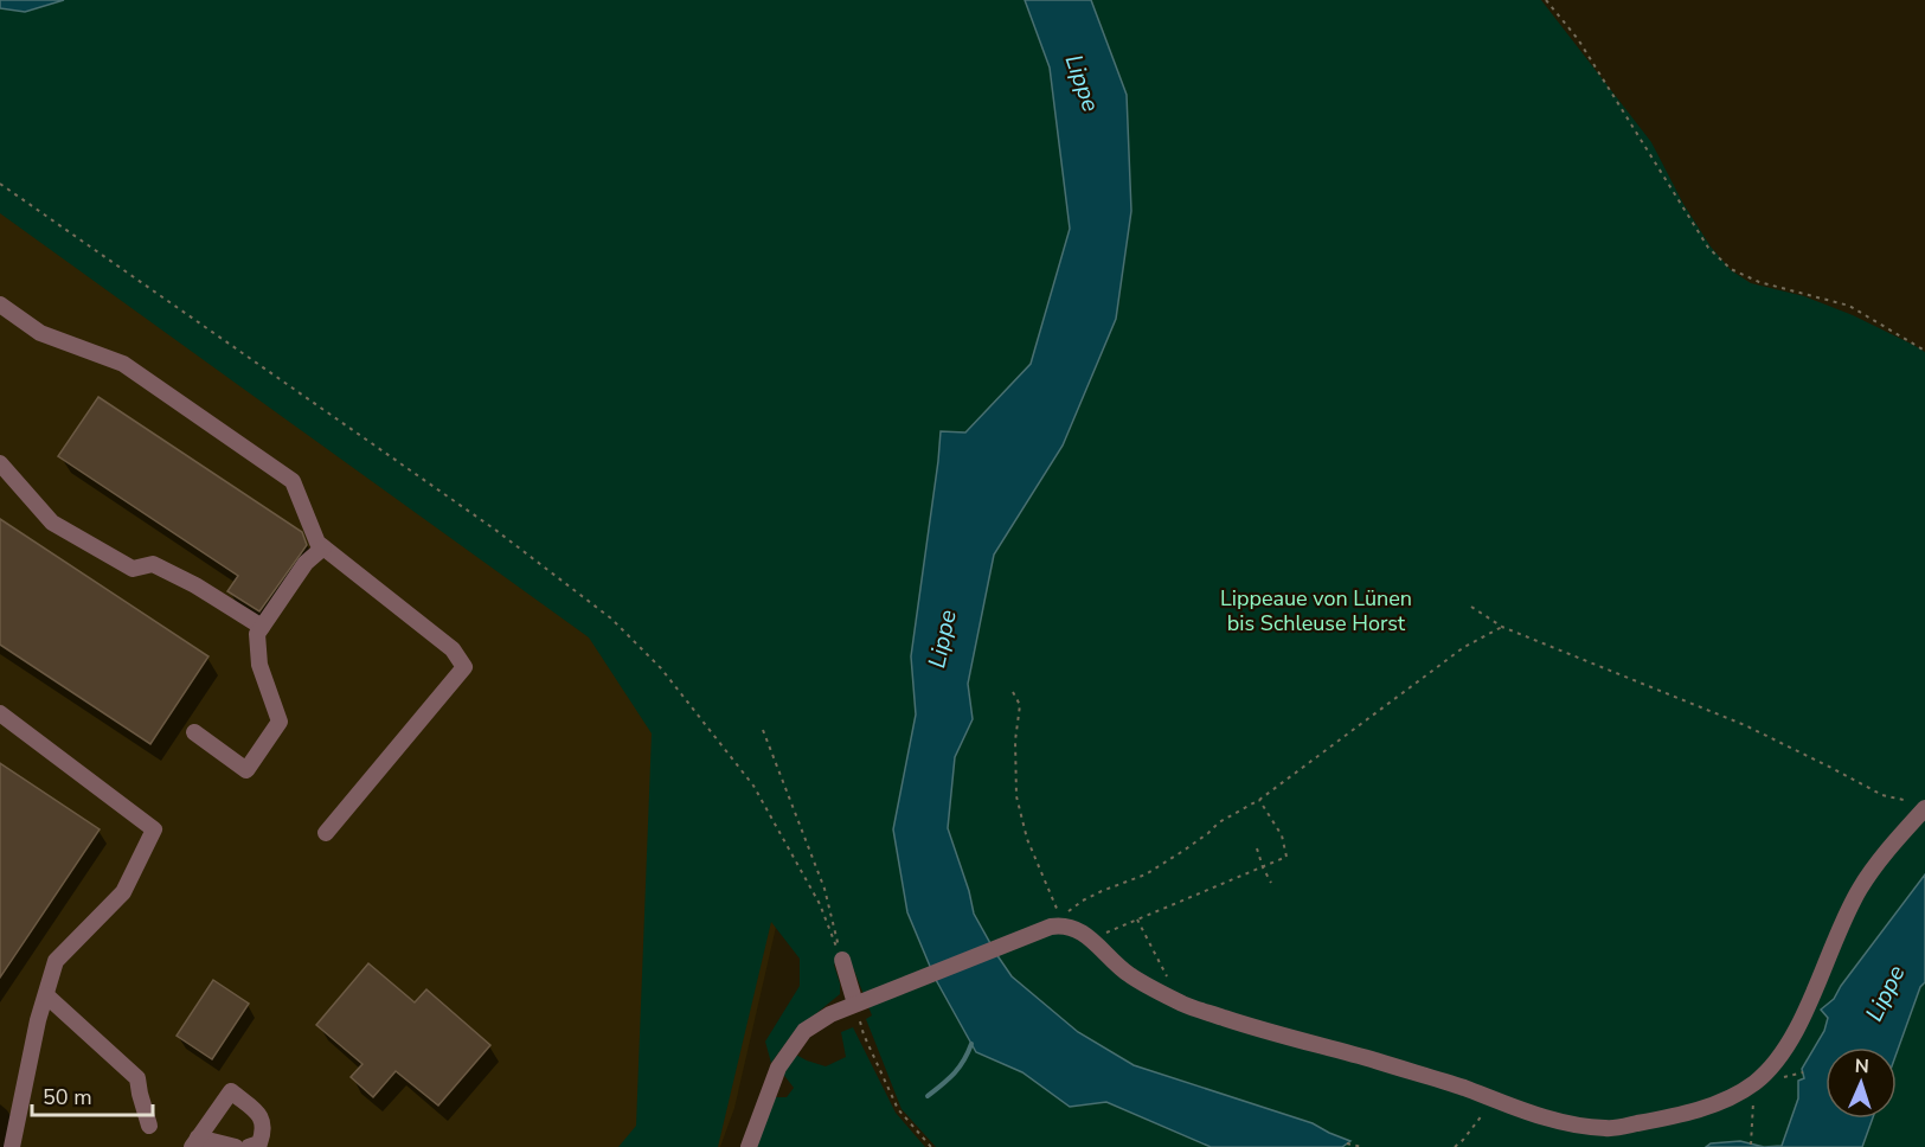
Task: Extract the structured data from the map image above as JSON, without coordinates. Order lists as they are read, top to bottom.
{
  "water": ["Lippe"],
  "parks": ["Lippeaue von Lünen bis Schleuse Horst"],
  "scale_bar": "50 m",
  "north": "top"
}
